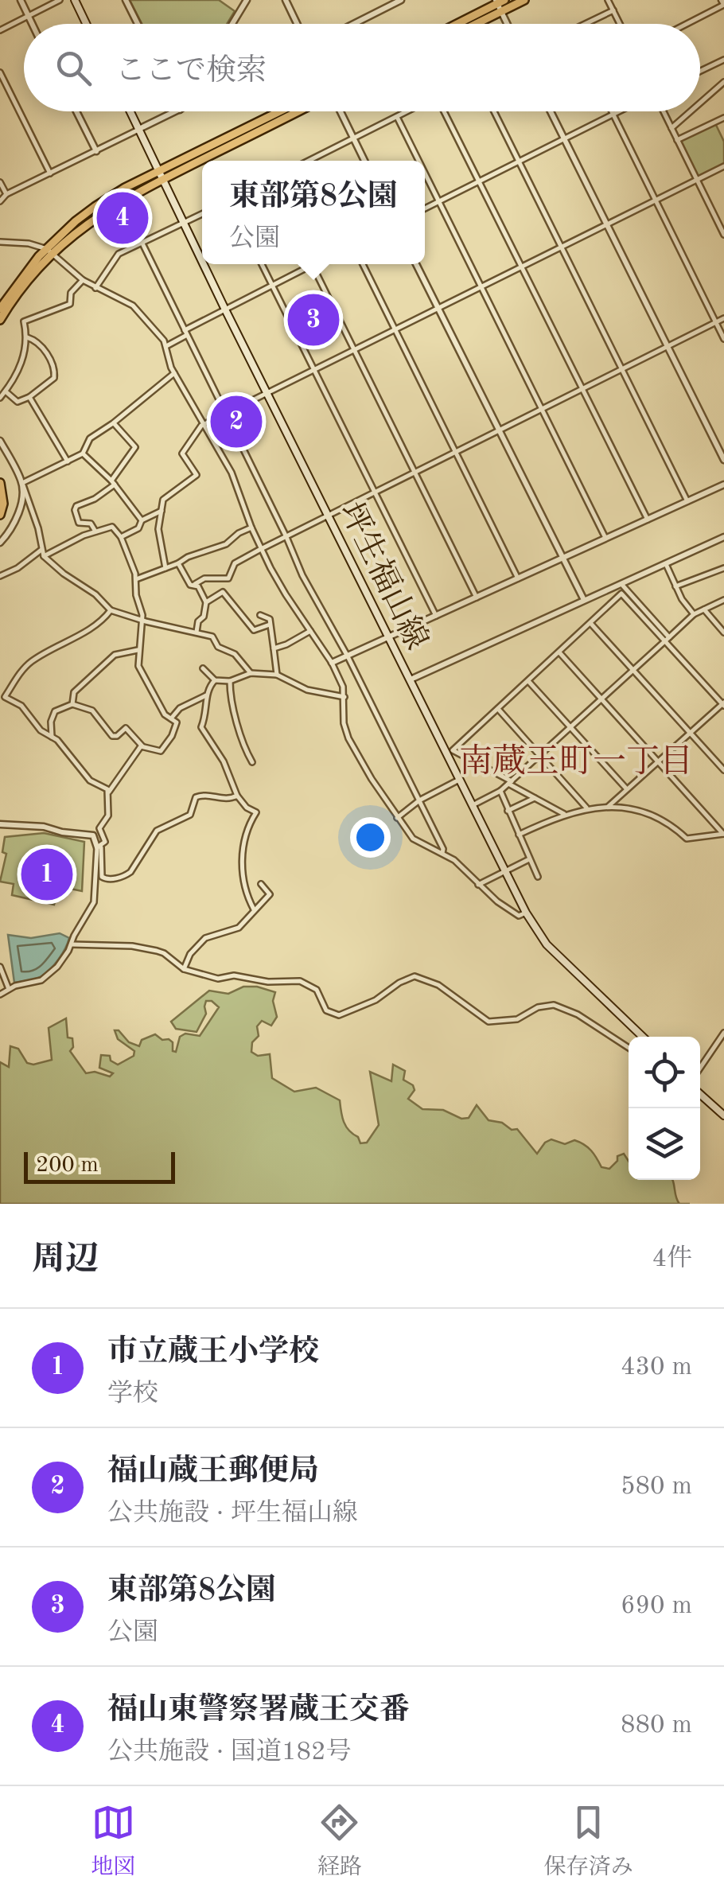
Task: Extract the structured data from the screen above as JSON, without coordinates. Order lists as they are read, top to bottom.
{
  "streets": {
    "main road": ["坪生福山線"]
  },
  "districts": ["南蔵王町一丁目"],
  "scale_bar": "200 m",
  "page": {
    "search": "ここで検索",
    "popup": ["東部第8公園", "公園"],
    "pins": [
      "4",
      "3",
      "2",
      "1"
    ],
    "scale": "200 m",
    "heading": ["周辺", "4件"],
    "list": [
      {
        "mark": "1",
        "name": "市立蔵王小学校",
        "note": "学校",
        "value": "430 m"
      },
      {
        "mark": "2",
        "name": "福山蔵王郵便局",
        "note": "公共施設 · 坪生福山線",
        "value": "580 m"
      },
      {
        "mark": "3",
        "name": "東部第8公園",
        "note": "公園",
        "value": "690 m"
      },
      {
        "mark": "4",
        "name": "福山東警察署蔵王交番",
        "note": "公共施設 · 国道182号",
        "value": "880 m"
      }
    ],
    "nav": ["地図", "経路", "保存済み"]
  }
}
